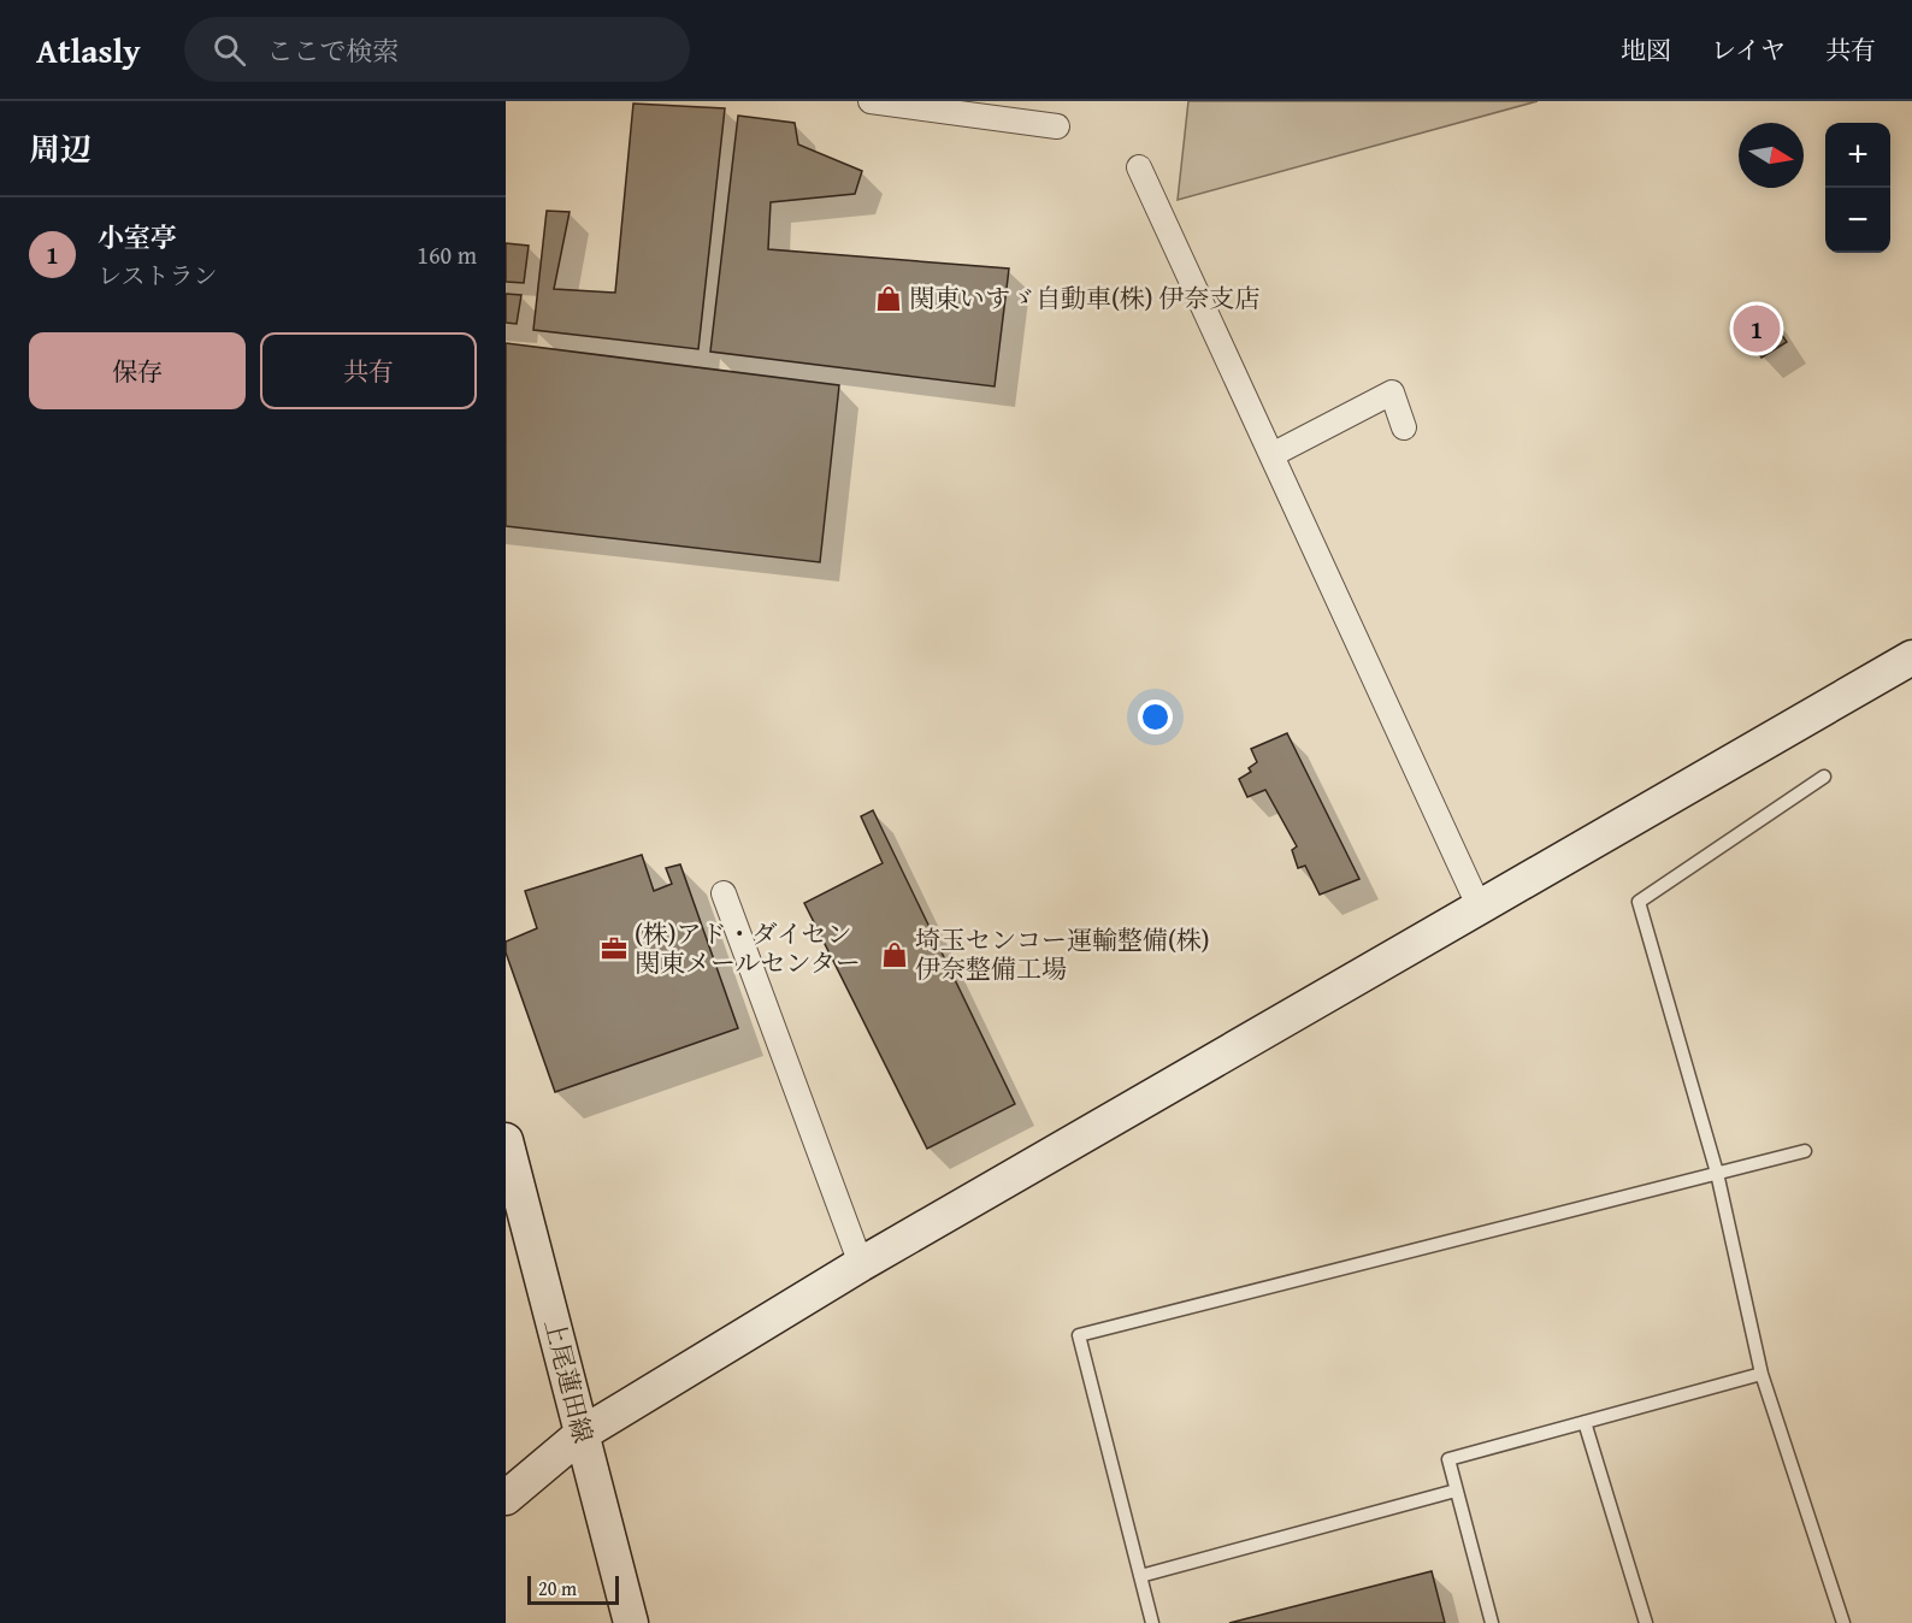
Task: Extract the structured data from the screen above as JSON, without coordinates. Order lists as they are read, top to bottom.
{
  "streets": {
    "street": ["上尾蓮田線"]
  },
  "places": {
    "shop": ["関東いすゞ自動車(株) 伊奈支店", "埼玉センコー運輸整備(株) 伊奈整備工場"],
    "office": ["(株)アド・ダイセン 関東メールセンター"]
  },
  "scale_bar": "20 m",
  "north": "right",
  "page": {
    "header": "Atlasly",
    "search": "ここで検索",
    "nav": ["地図", "レイヤ", "共有"],
    "heading": "周辺",
    "map_buttons": ["+", "−"],
    "list": [
      {
        "mark": "1",
        "name": "小室亭",
        "note": "レストラン",
        "value": "160 m"
      }
    ],
    "pins": "1",
    "buttons": ["保存", "共有"],
    "scale": "20 m"
  }
}
